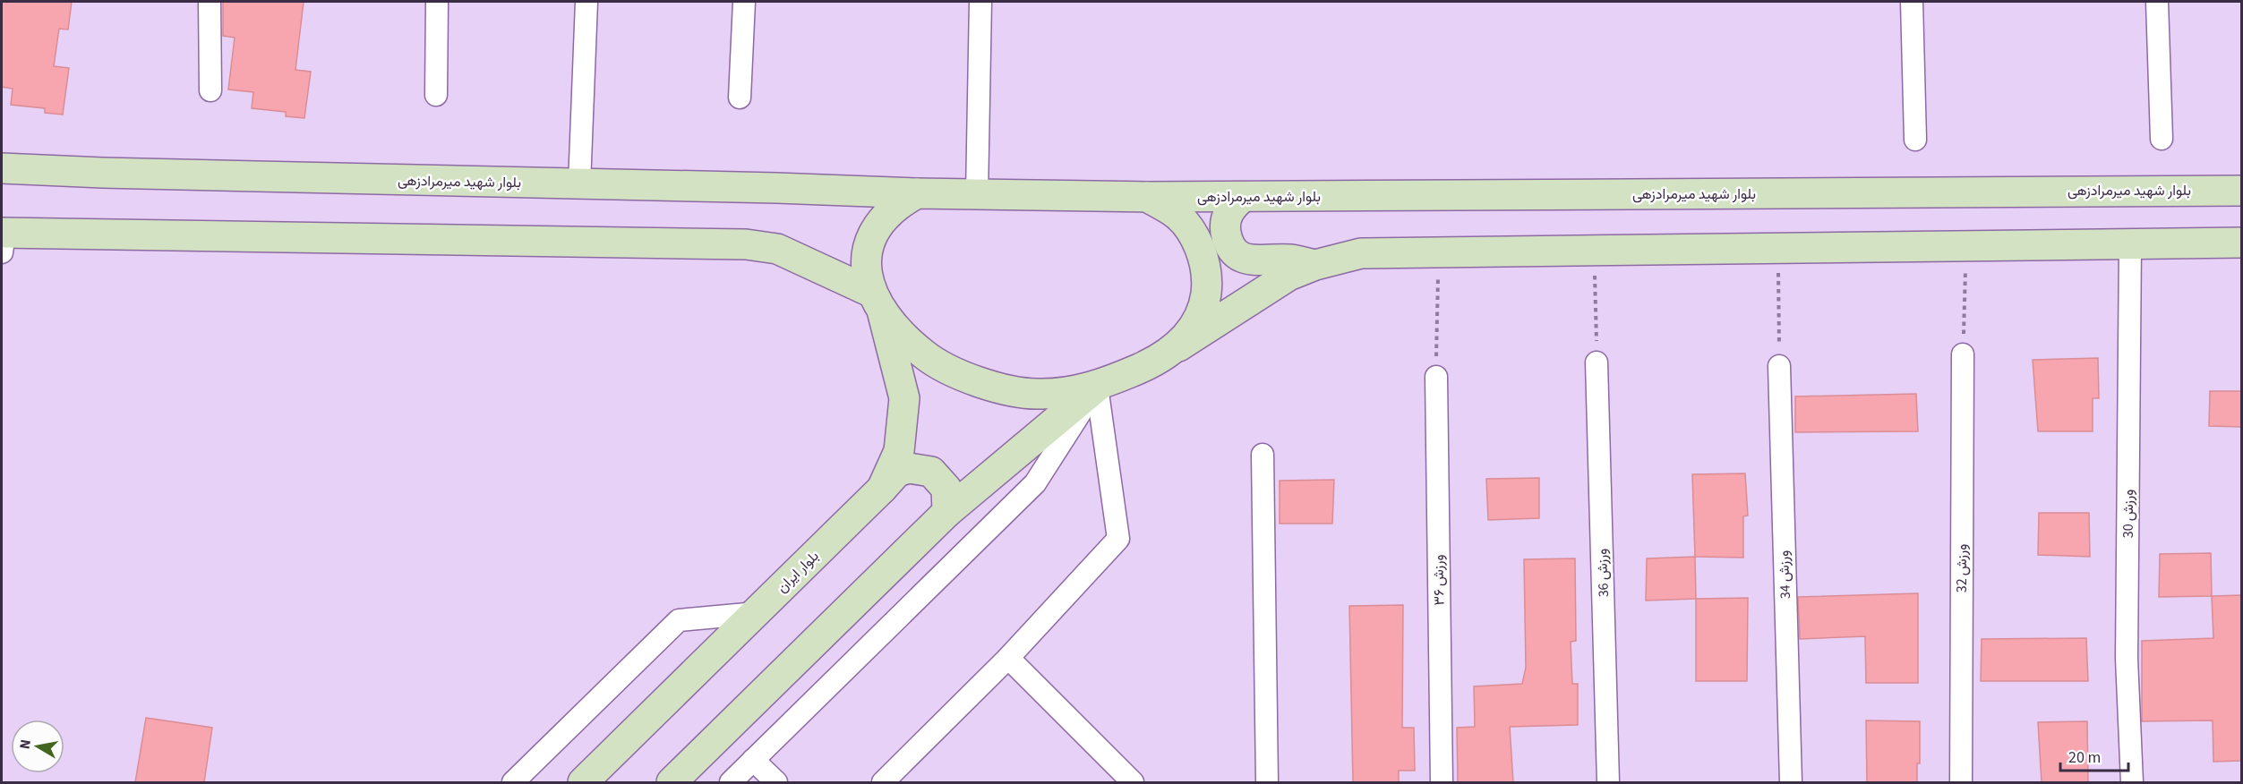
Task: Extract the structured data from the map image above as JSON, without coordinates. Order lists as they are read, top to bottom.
{
  "streets": {
    "main road": ["بلوار شهید میرمرادزهی", "بلوار ایران"],
    "street": [
      "ورزش 30",
      "ورزش 32",
      "ورزش 36",
      "ورزش 34",
      "ورزش ۳۶"
    ]
  },
  "crossings": [
    ["بلوار شهید میرمرادزهی", "بلوار ایران"]
  ],
  "scale_bar": "20 m",
  "north": "left"
}
